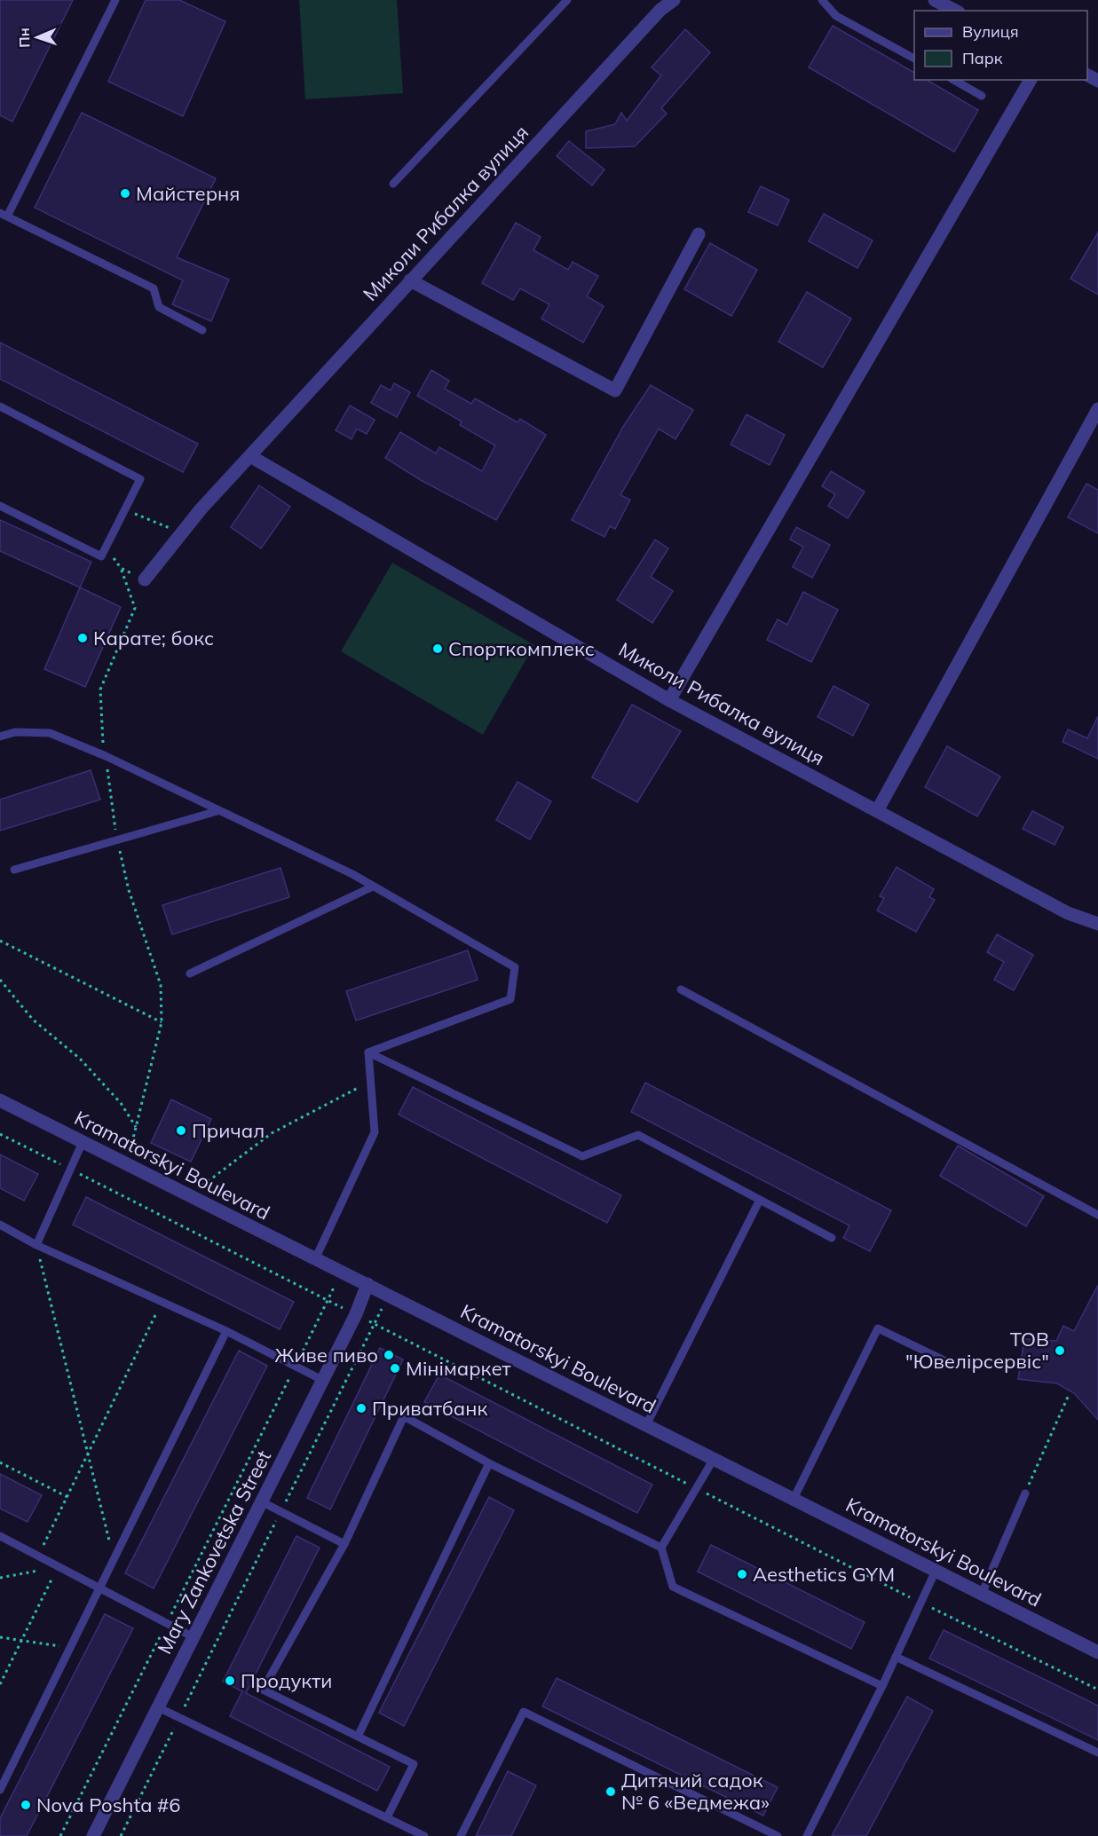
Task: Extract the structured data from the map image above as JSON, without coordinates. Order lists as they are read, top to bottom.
{
  "streets": {
    "street": ["Миколи Рибалка вулиця", "Kramatorskyi Boulevard", "Mary Zankovetska Street"]
  },
  "crossings": [
    ["Kramatorskyi Boulevard", "Mary Zankovetska Street"]
  ],
  "places": [
    "Майстерня",
    "Карате; бокс",
    "Спорткомплекс",
    "Причал",
    "ТОВ \"Ювелірсервіс\"",
    "Живе пиво",
    "Мінімаркет",
    "Приватбанк",
    "Aesthetics GYM",
    "Продукти",
    "Дитячий садок № 6 «Ведмежа»",
    "Nova Poshta #6"
  ],
  "legend": ["Вулиця", "Парк"],
  "north": "left"
}
